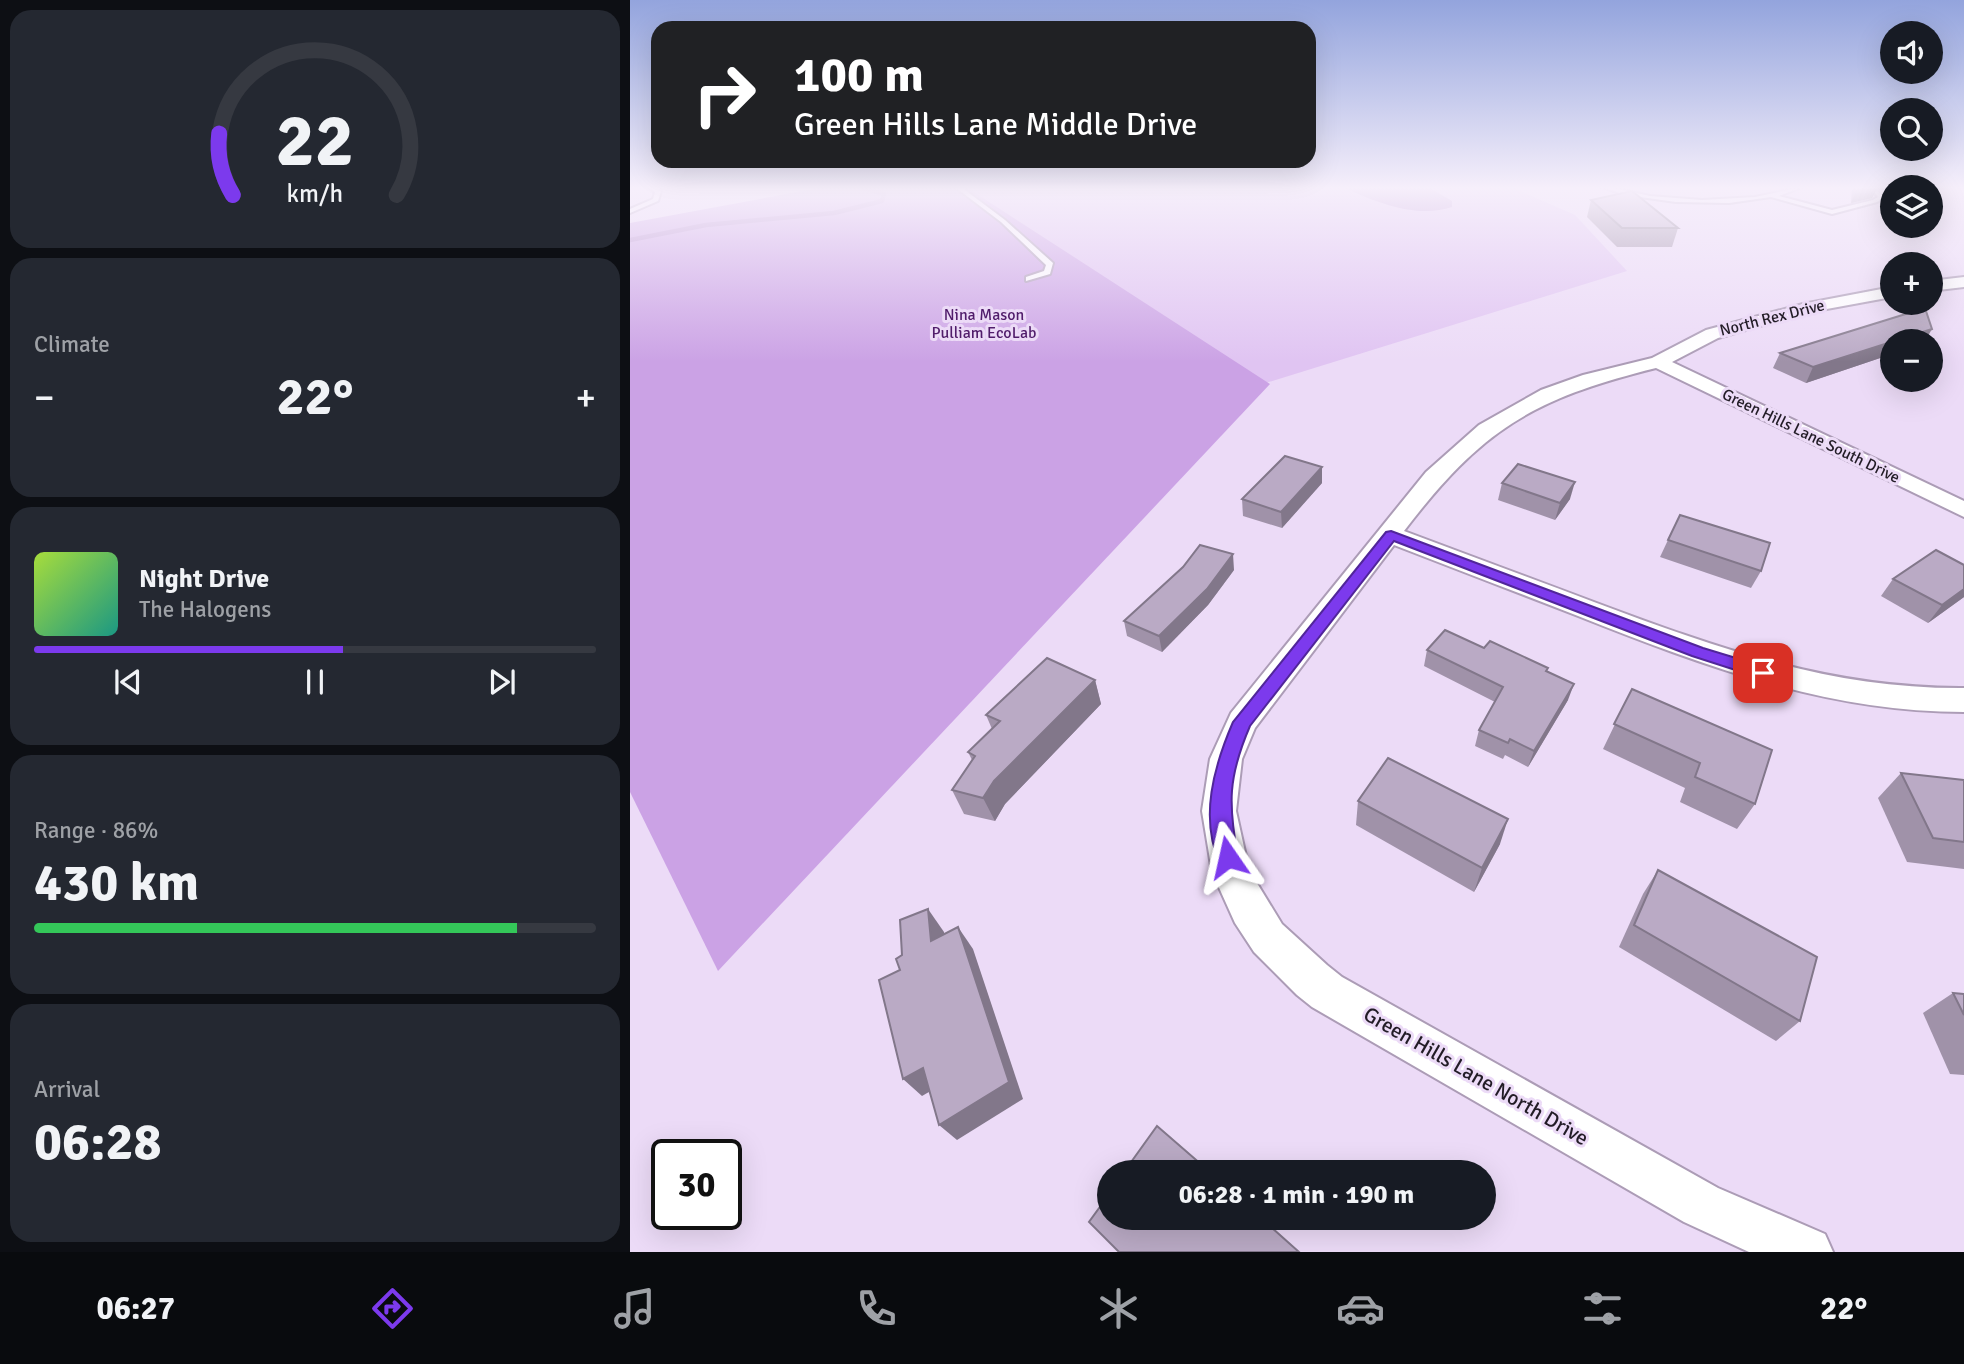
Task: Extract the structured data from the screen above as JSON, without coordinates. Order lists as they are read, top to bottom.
{
  "streets": {
    "street": ["North Rex Drive", "Green Hills Lane South Drive", "Green Hills Lane North Drive"]
  },
  "crossings": [
    ["North Rex Drive", "Green Hills Lane South Drive"],
    ["North Rex Drive", "Green Hills Lane North Drive"]
  ],
  "parks": ["Nina Mason Pulliam EcoLab"],
  "page": {
    "map_buttons": ["+", "−"],
    "turn": ["100 m", "Green Hills Lane Middle Drive"],
    "tile": [
      "Climate",
      ["Range · 86%", "430 km"],
      ["Arrival", "06:28"]
    ],
    "heat": ["−", "22°", "+"],
    "song": ["Night Drive", "The Halogens"],
    "limit": "30",
    "trip": "06:28 · 1 min · 190 m",
    "tabs": ["06:27", "22°"],
    "gauge": ["22", "km/h"]
  }
}
